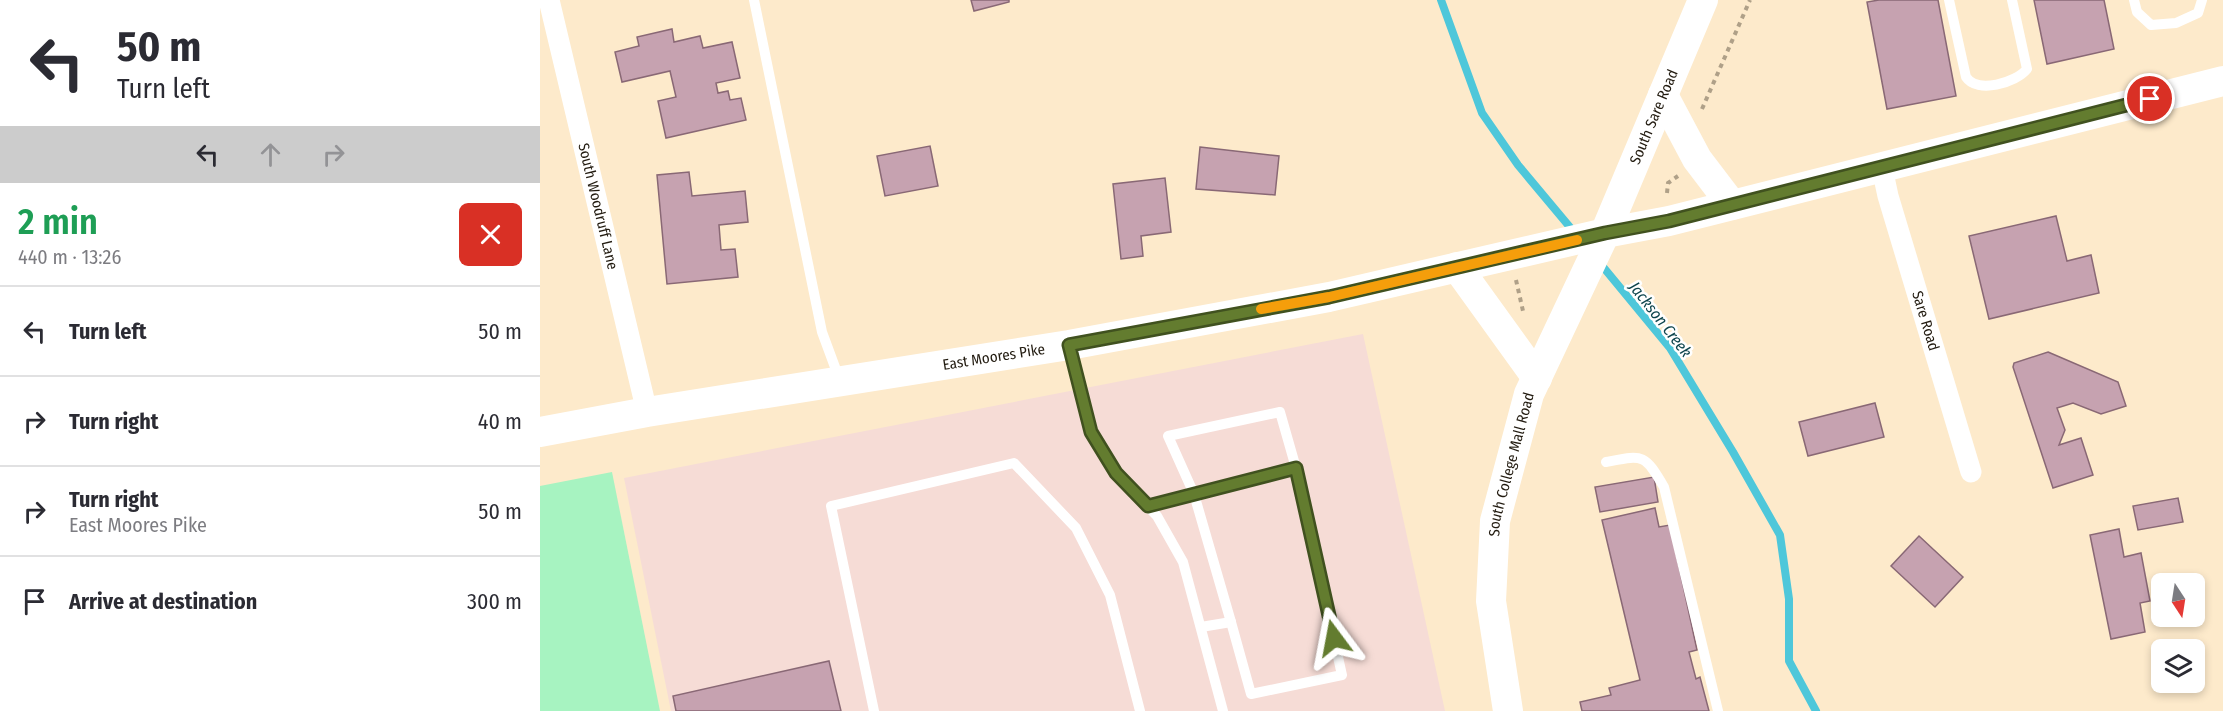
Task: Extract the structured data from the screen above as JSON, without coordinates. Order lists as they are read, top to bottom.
{
  "streets": {
    "main road": ["South Sare Road", "East Moores Pike", "South College Mall Road"],
    "street": ["South Woodruff Lane", "Sare Road"]
  },
  "crossings": [
    ["South Sare Road", "East Moores Pike"],
    ["South Sare Road", "South College Mall Road"],
    ["South Woodruff Lane", "East Moores Pike"],
    ["Sare Road", "East Moores Pike"],
    ["East Moores Pike", "South College Mall Road"]
  ],
  "water": ["Jackson Creek"],
  "north": "bottom",
  "page": {
    "turn": ["50 m", "Turn left"],
    "heading": ["2 min", "440 m · 13:26"],
    "list": [
      {
        "name": "Turn left",
        "value": "50 m"
      },
      {
        "name": "Turn right",
        "value": "40 m"
      },
      {
        "name": "Turn right",
        "note": "East Moores Pike",
        "value": "50 m"
      },
      {
        "name": "Arrive at destination",
        "value": "300 m"
      }
    ]
  }
}
